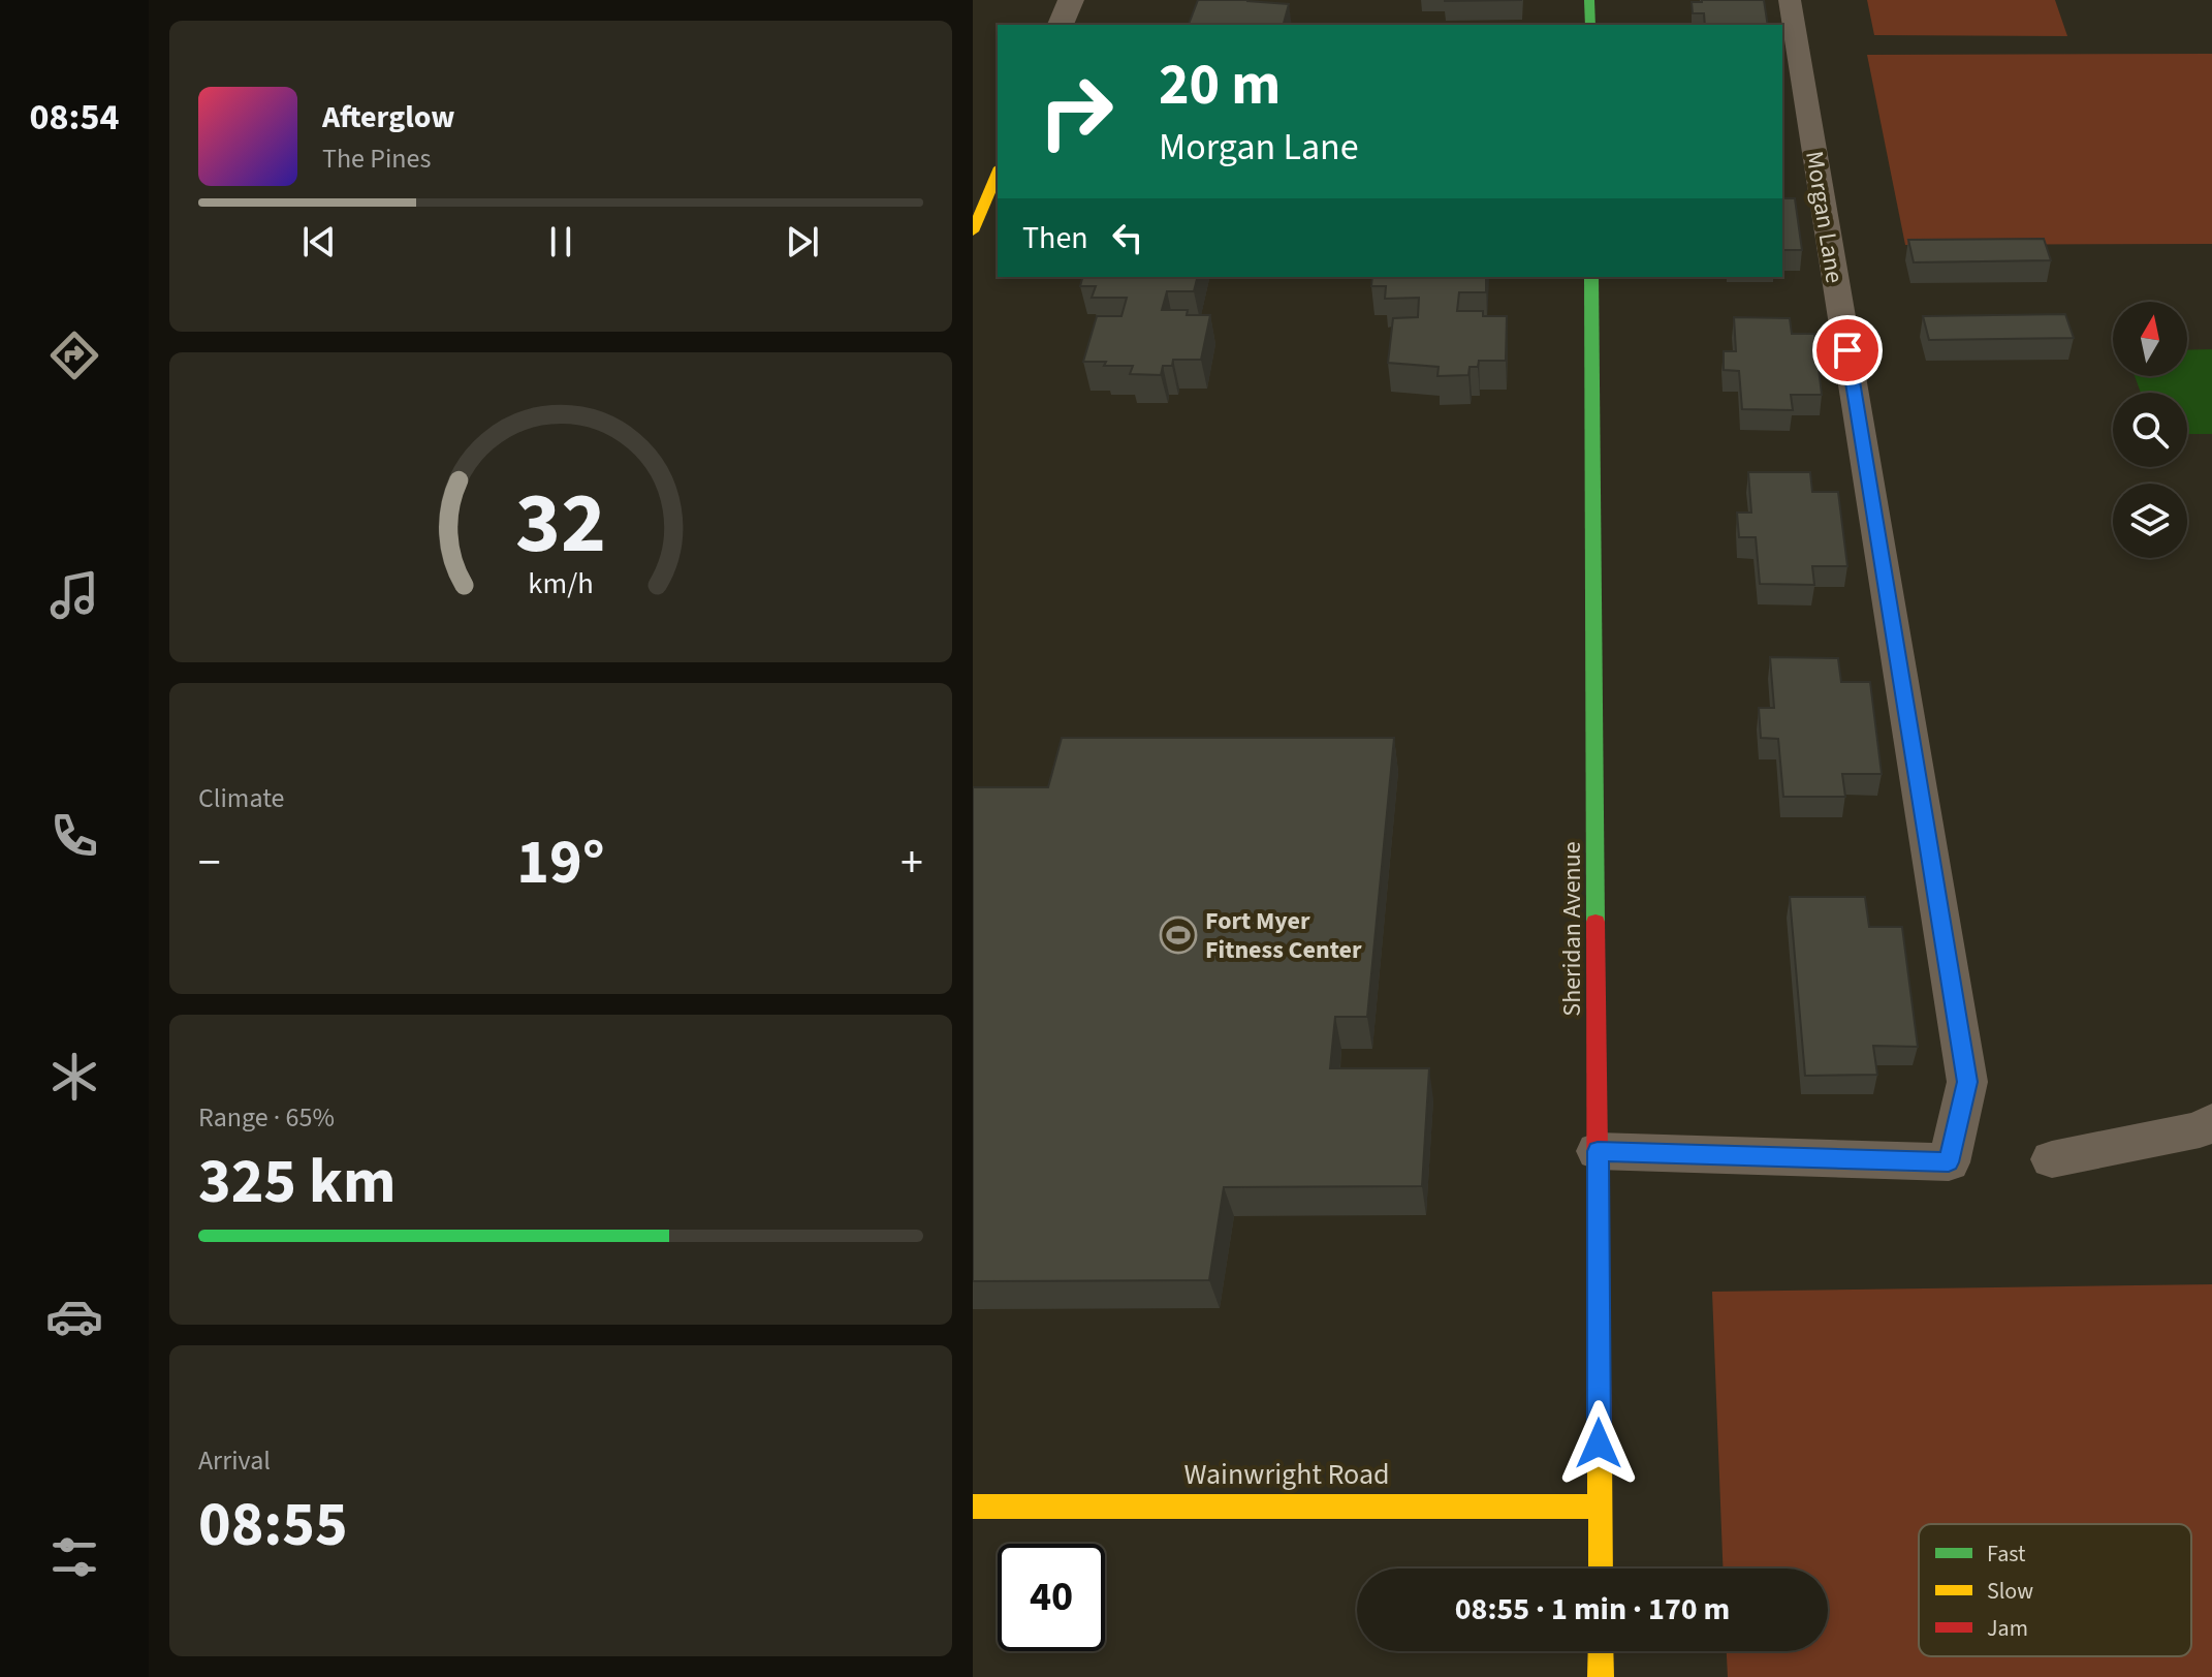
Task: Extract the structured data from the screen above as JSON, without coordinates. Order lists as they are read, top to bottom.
{
  "streets": {
    "street": ["Sheridan Avenue", "Wainwright Road"],
    "lane": ["Morgan Lane"]
  },
  "crossings": [
    ["Morgan Lane", "Sheridan Avenue"],
    ["Sheridan Avenue", "Wainwright Road"]
  ],
  "places": {
    "sports": ["Fort Myer Fitness Center"]
  },
  "legend": ["Fast", "Slow", "Jam"],
  "north": "top",
  "page": {
    "tabs": "08:54",
    "turn": ["20 m", "Morgan Lane"],
    "song": ["Afterglow", "The Pines"],
    "then": "Then",
    "tile": [
      "Climate",
      ["Range · 65%", "325 km"],
      ["Arrival", "08:55"]
    ],
    "heat": ["−", "19°", "+"],
    "limit": "40",
    "trip": "08:55 · 1 min · 170 m",
    "gauge": ["32", "km/h"]
  }
}
